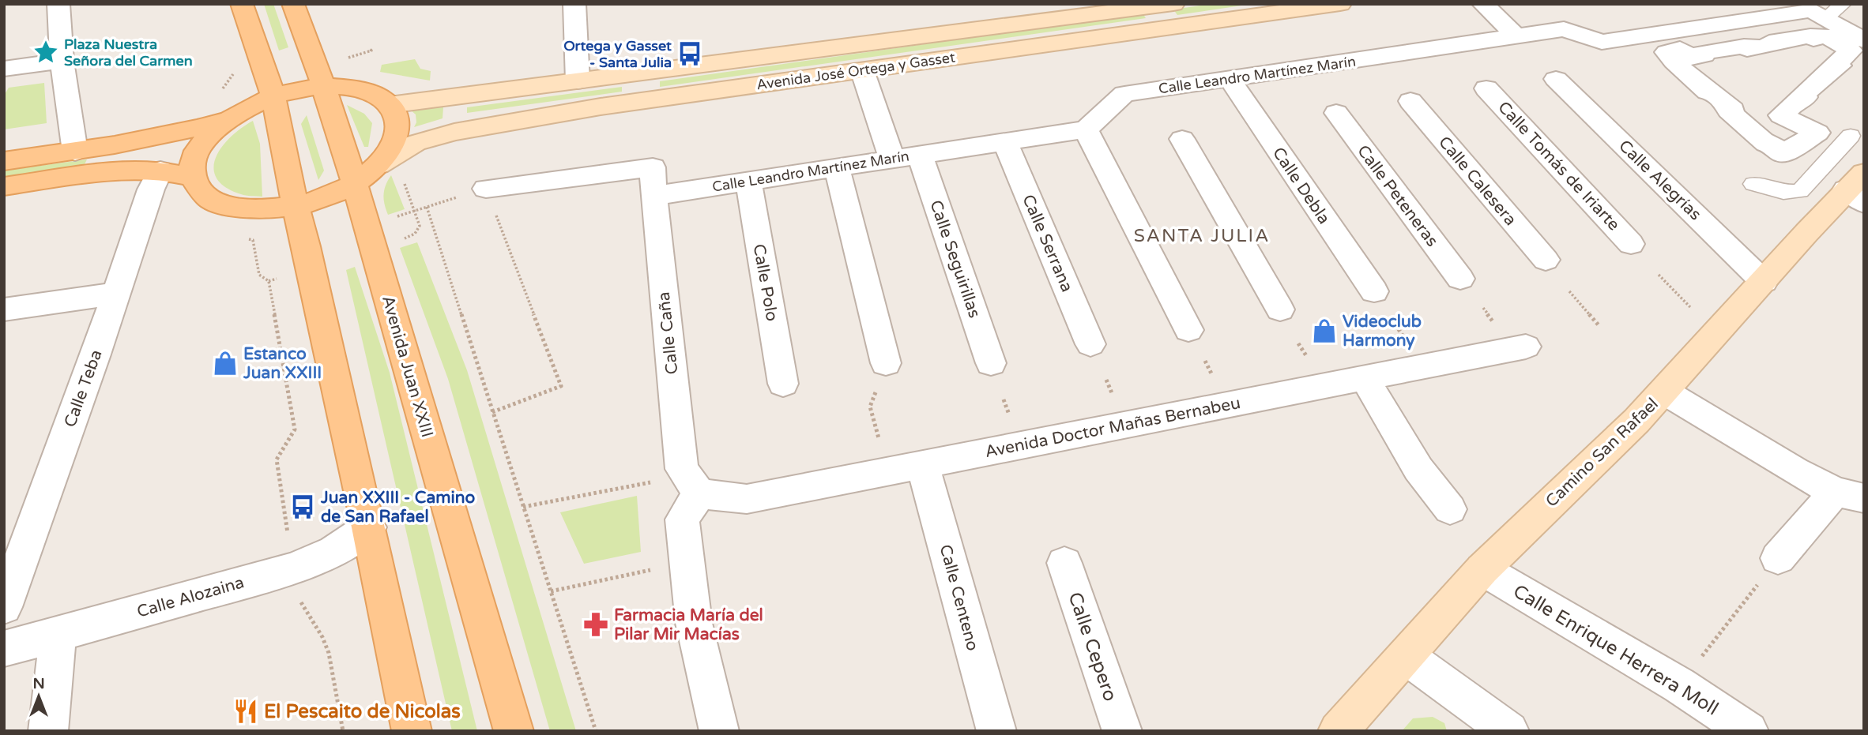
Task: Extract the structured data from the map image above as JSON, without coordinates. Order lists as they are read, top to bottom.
{
  "streets": {
    "main road": ["Avenida José Ortega y Gasset", "Avenida Juan XXIII", "Camino San Rafael"],
    "street": [
      "Calle Leandro Martínez Marín",
      "Calle Tomás de Iriarte",
      "Calle Alegrías",
      "Calle Calesera",
      "Calle Debla",
      "Calle Peteneras",
      "Calle Serrana",
      "Calle Seguirillas",
      "Calle Polo",
      "Calle Caña",
      "Calle Teba",
      "Avenida Doctor Mañas Bernabeu",
      "Calle Alozaina",
      "Calle Centeno",
      "Calle Cepero",
      "Calle Enrique Herrera Moll"
    ]
  },
  "crossings": [
    ["Avenida José Ortega y Gasset", "Avenida Juan XXIII"],
    ["Calle Leandro Martínez Marín", "Calle Debla"],
    ["Calle Leandro Martínez Marín", "Calle Serrana"],
    ["Calle Leandro Martínez Marín", "Calle Seguirillas"],
    ["Calle Leandro Martínez Marín", "Calle Polo"],
    ["Calle Leandro Martínez Marín", "Calle Caña"],
    ["Calle Alegrías", "Camino San Rafael"],
    ["Calle Caña", "Avenida Doctor Mañas Bernabeu"],
    ["Avenida Doctor Mañas Bernabeu", "Calle Centeno"],
    ["Camino San Rafael", "Calle Enrique Herrera Moll"]
  ],
  "districts": ["SANTA JULIA"],
  "places": {
    "place": ["Plaza Nuestra Señora del Carmen"],
    "bus stop": ["Ortega y Gasset - Santa Julia", "Juan XXIII - Camino de San Rafael"],
    "shop": ["Videoclub Harmony", "Estanco Juan XXIII"],
    "pharmacy": ["Farmacia María del Pilar Mir Macías"],
    "restaurant": ["El Pescaito de Nicolas"]
  },
  "north": "top"
}
